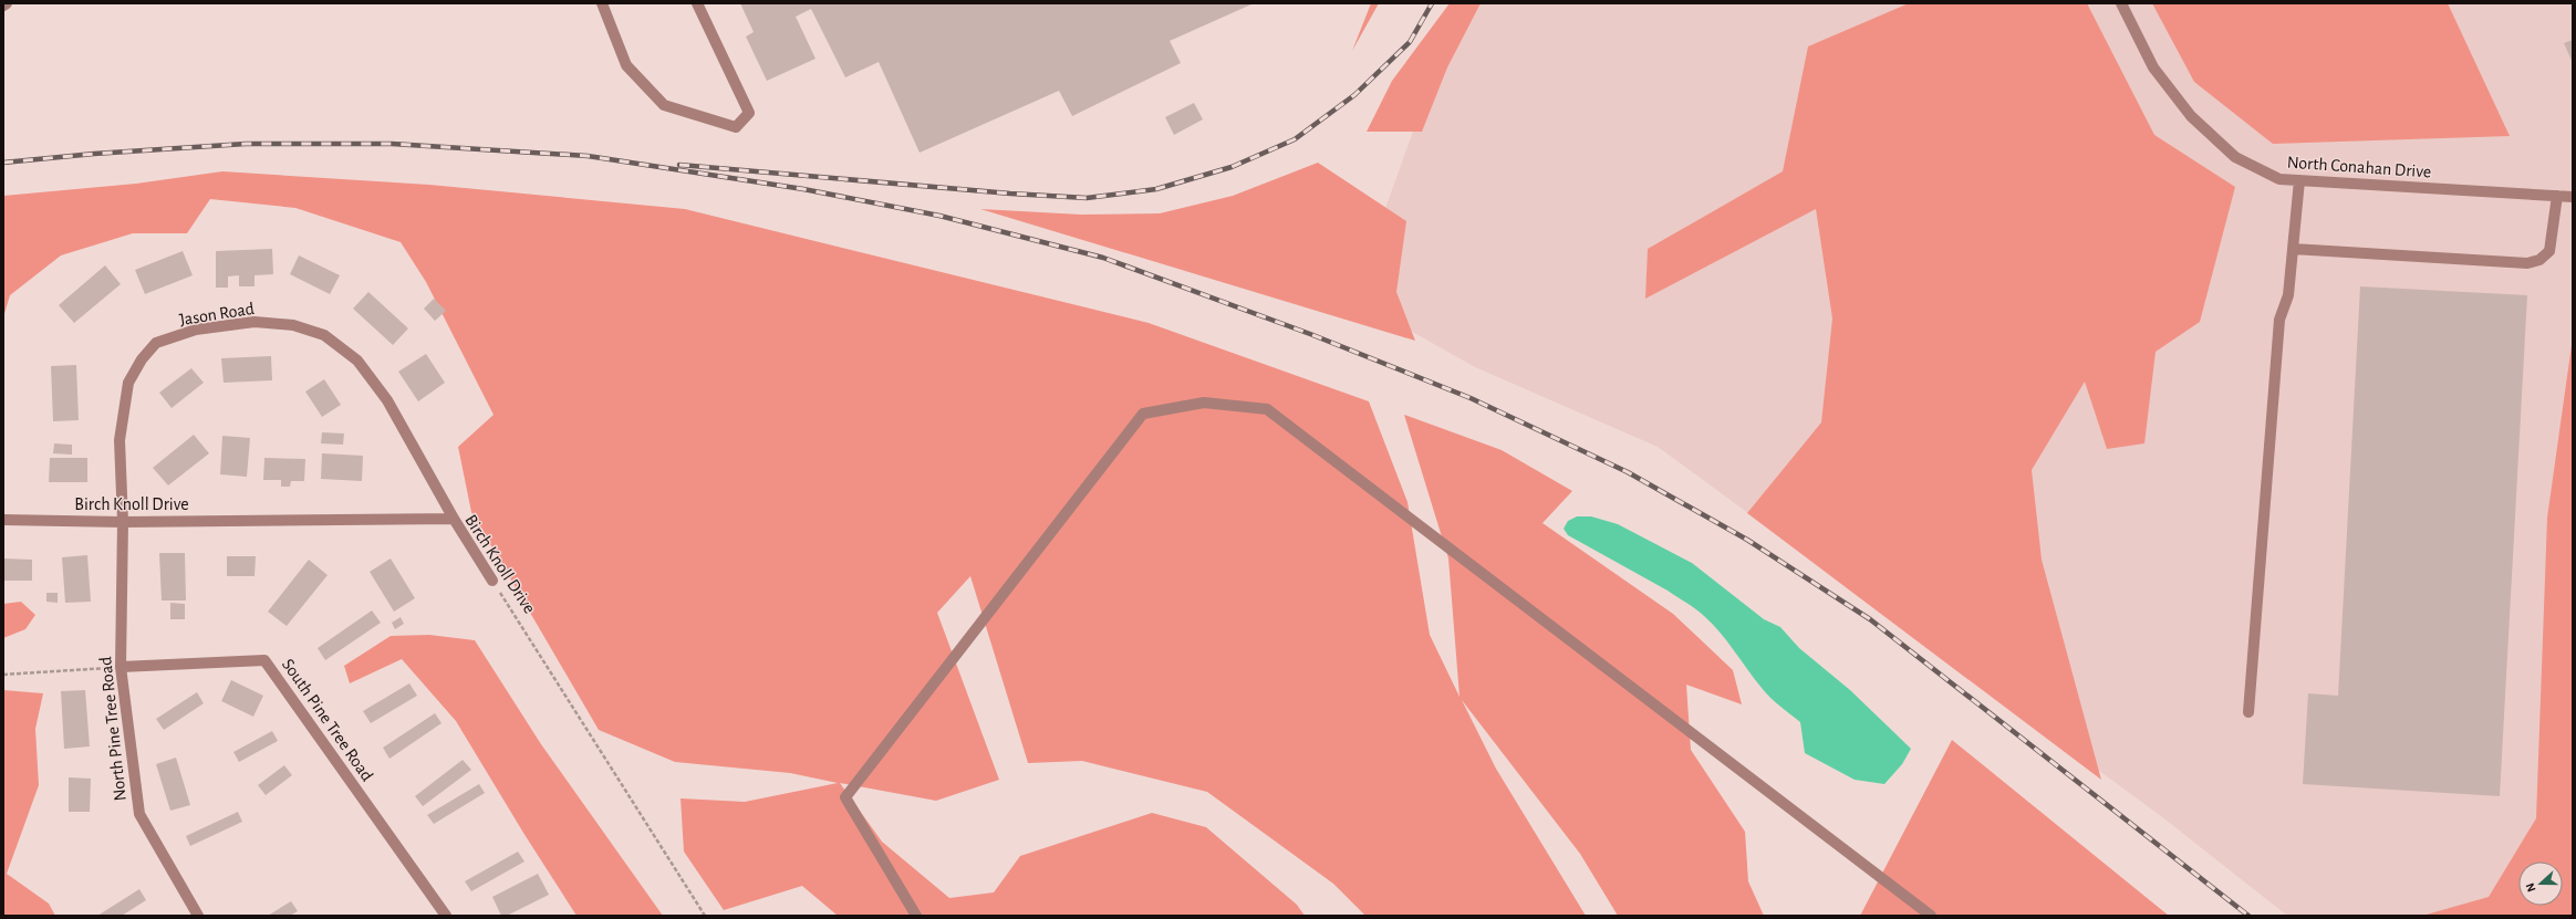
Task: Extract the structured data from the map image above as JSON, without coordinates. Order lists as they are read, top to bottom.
{
  "streets": {
    "street": [
      "North Conahan Drive",
      "Jason Road",
      "Birch Knoll Drive",
      "South Pine Tree Road",
      "North Pine Tree Road"
    ]
  },
  "crossings": [
    ["Jason Road", "Birch Knoll Drive"],
    ["Jason Road", "North Pine Tree Road"],
    ["Birch Knoll Drive", "North Pine Tree Road"],
    ["South Pine Tree Road", "North Pine Tree Road"]
  ],
  "north": "left"
}
